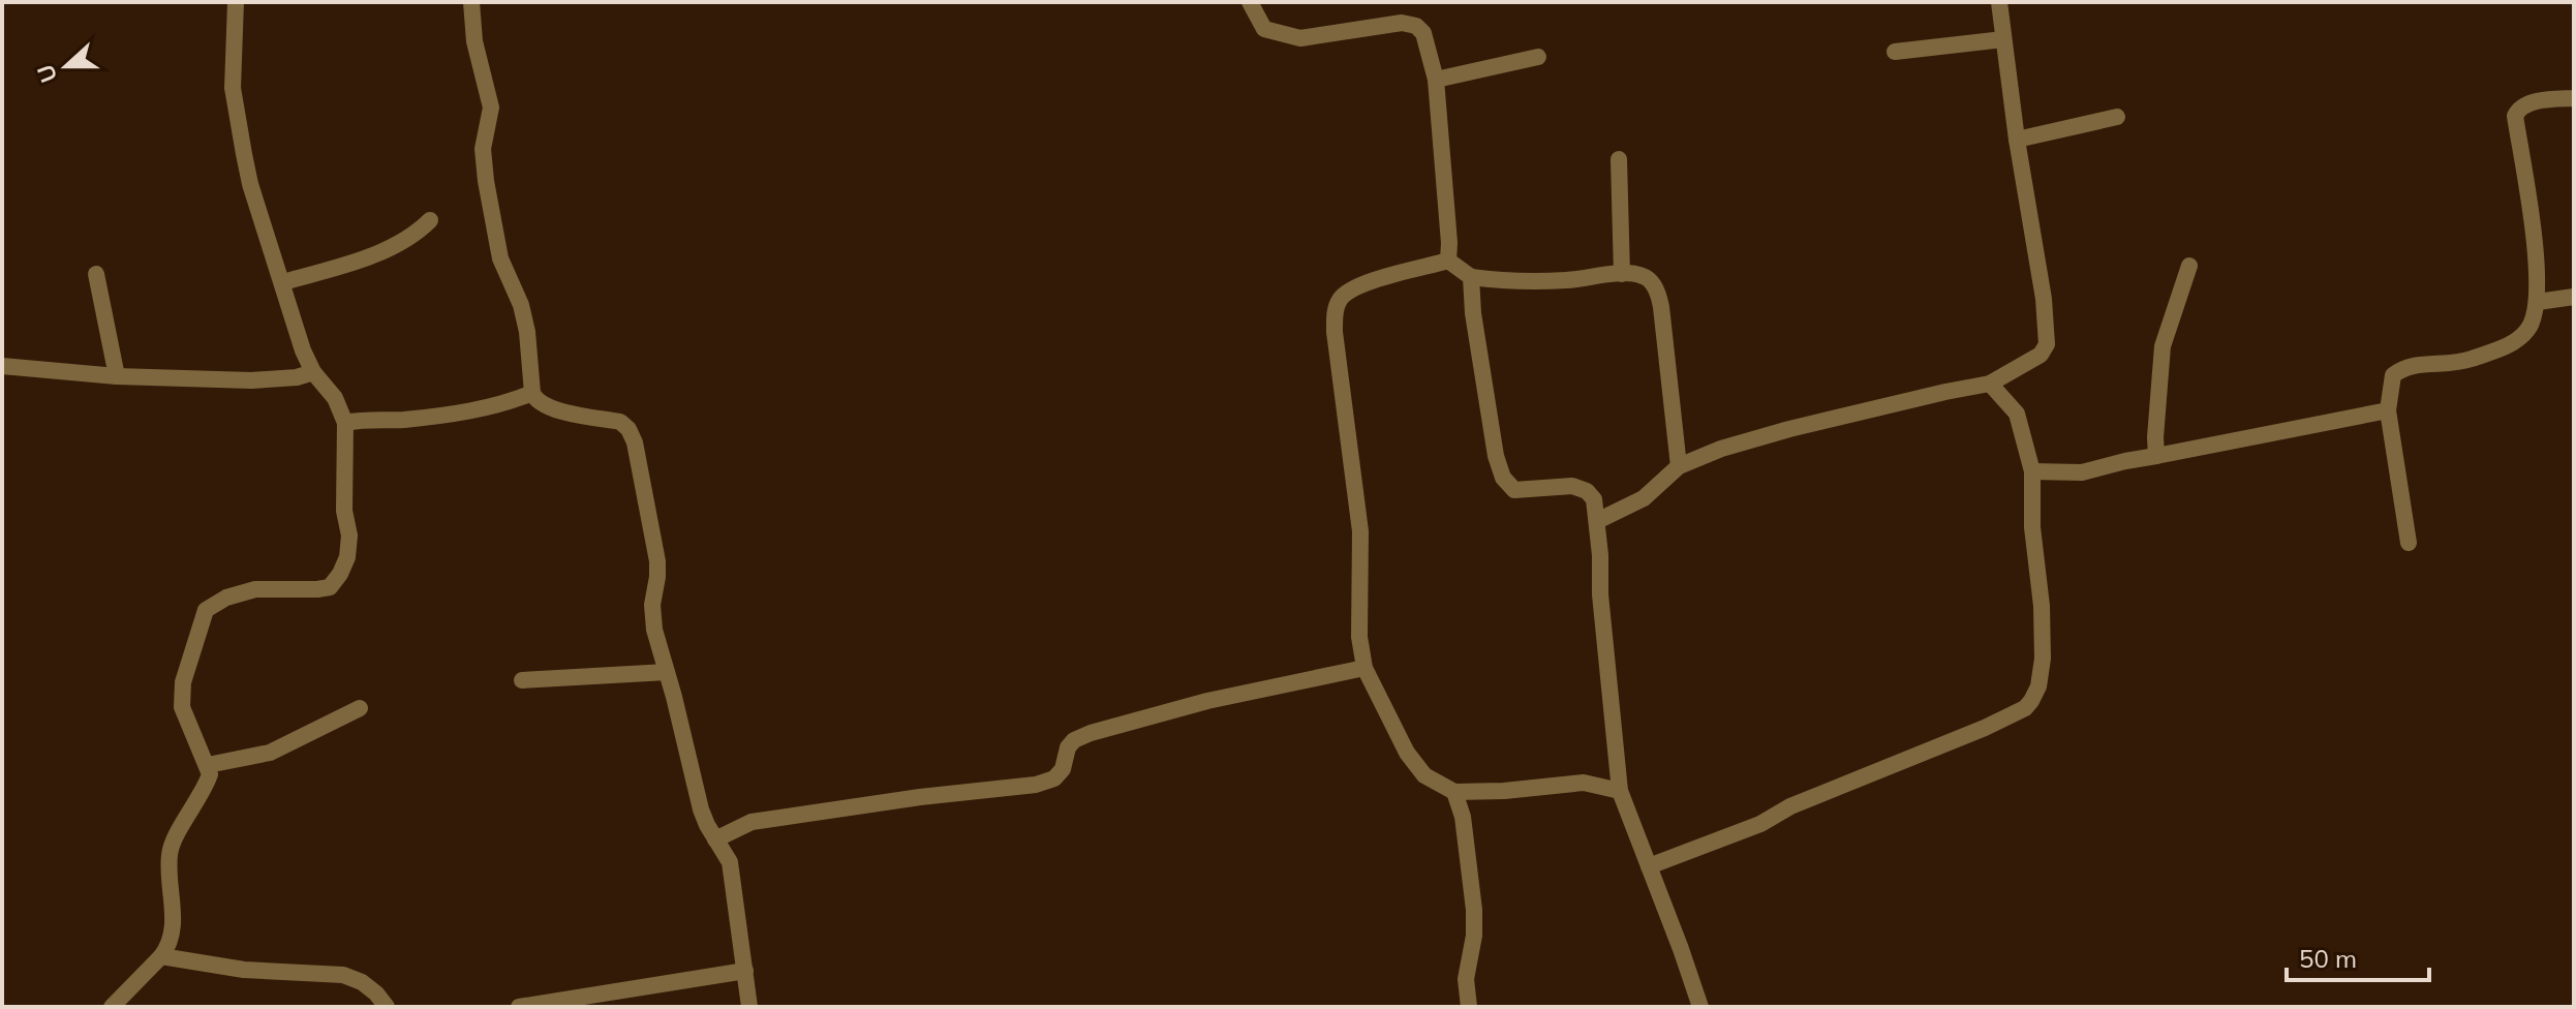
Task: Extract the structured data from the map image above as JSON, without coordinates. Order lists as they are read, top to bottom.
{
  "scale_bar": "50 m",
  "north": "left"
}
